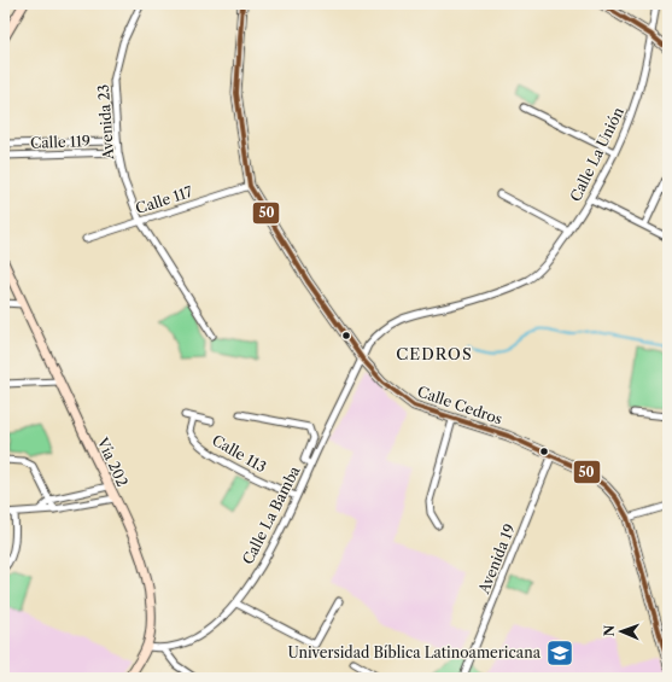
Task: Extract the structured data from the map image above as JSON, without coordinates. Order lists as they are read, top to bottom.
{
  "streets": {
    "main road": ["Vía 202"],
    "street": [
      "Avenida 23",
      "Calle 119",
      "Calle La Unión",
      "Calle 117",
      "Calle Cedros",
      "Calle 113",
      "Calle La Bamba",
      "Avenida 19"
    ]
  },
  "crossings": [
    ["Avenida 23", "Calle 119"],
    ["Avenida 23", "Calle 117"],
    ["Calle La Unión", "Calle Cedros"],
    ["Calle La Unión", "Calle La Bamba"],
    ["Calle 117", "Calle Cedros"],
    ["Calle Cedros", "Calle La Bamba"],
    ["Calle Cedros", "Avenida 19"],
    ["Calle 113", "Calle La Bamba"]
  ],
  "districts": ["CEDROS"],
  "places": {
    "school or university": ["Universidad Bíblica Latinoamericana"]
  },
  "lines": ["transit line 50"],
  "north": "left"
}
